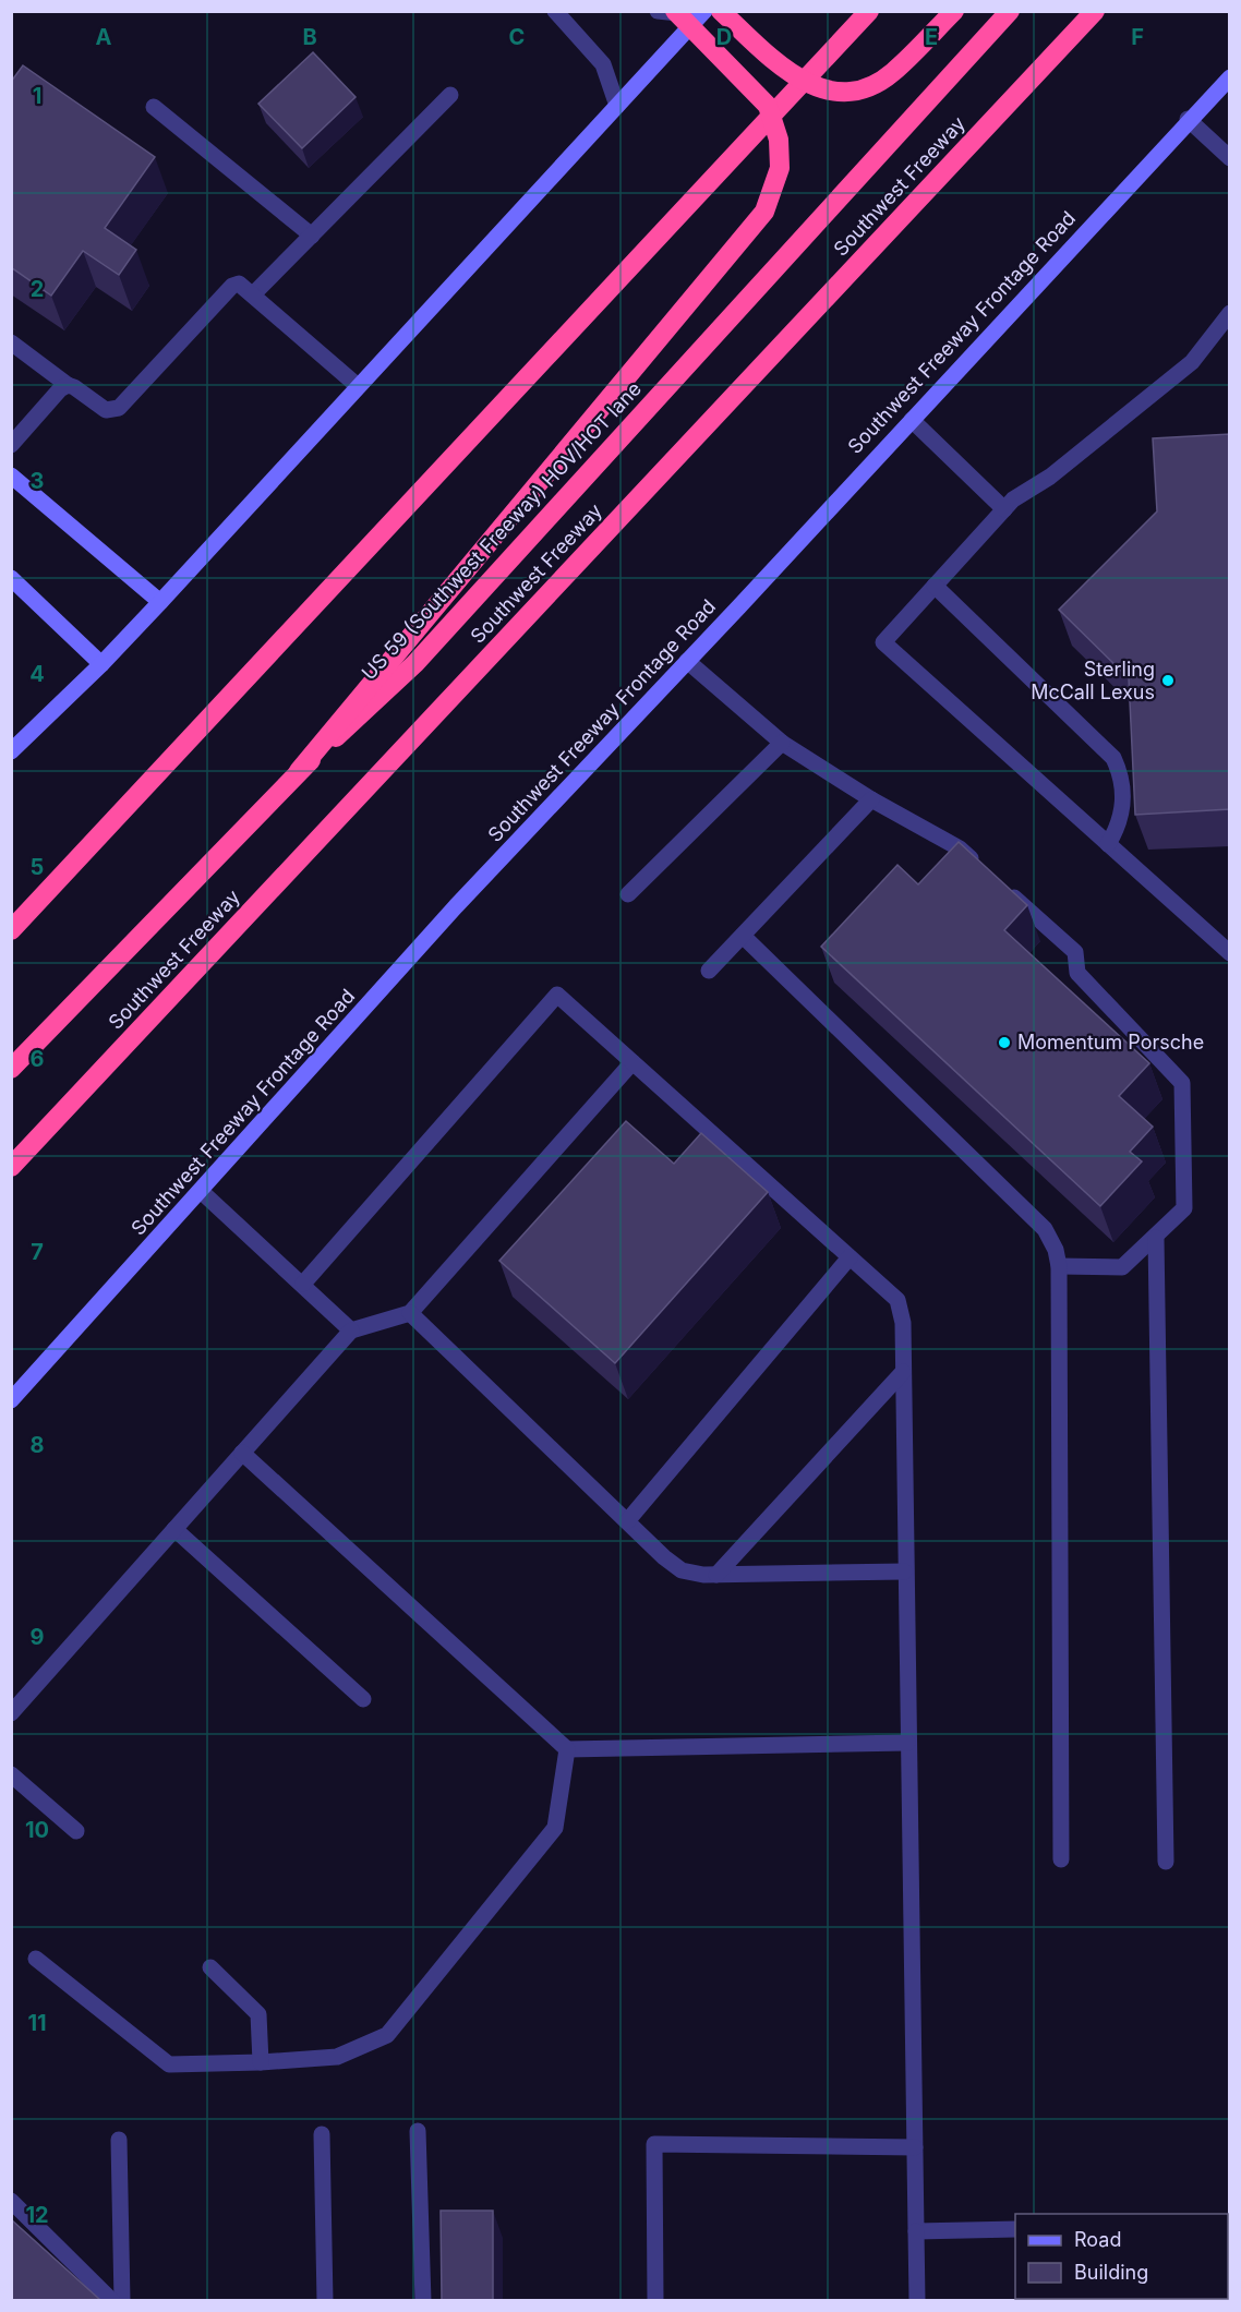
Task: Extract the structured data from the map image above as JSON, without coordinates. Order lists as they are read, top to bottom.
{
  "streets": {
    "highway": ["Southwest Freeway", "US 59 (Southwest Freeway) HOV/HOT lane"],
    "main road": ["Southwest Freeway Frontage Road"]
  },
  "places": ["Sterling McCall Lexus", "Momentum Porsche"],
  "legend": ["Road", "Building"],
  "grid": {
    "columns": [
      "A",
      "B",
      "C",
      "D",
      "E",
      "F"
    ],
    "rows": [
      "1",
      "2",
      "3",
      "4",
      "5",
      "6",
      "7",
      "8",
      "9",
      "10",
      "11",
      "12"
    ]
  }
}
